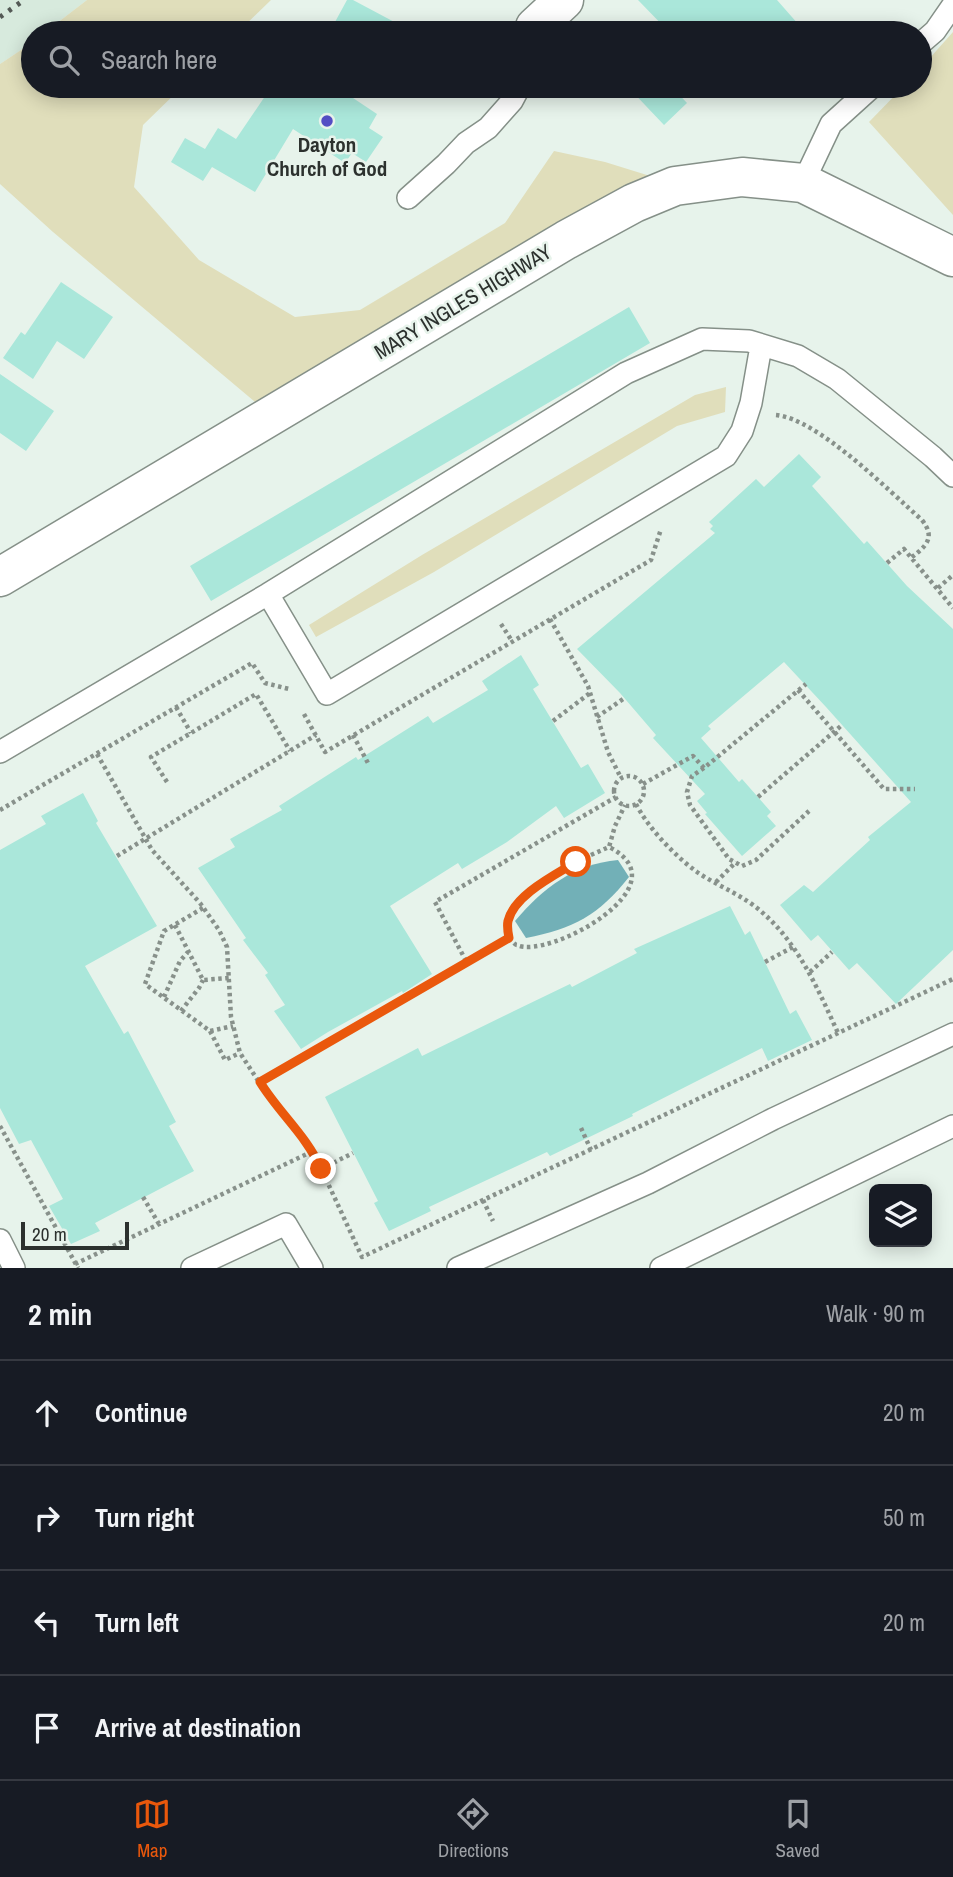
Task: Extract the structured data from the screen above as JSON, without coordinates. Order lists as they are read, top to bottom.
{
  "streets": {
    "street": ["MARY INGLES HIGHWAY"]
  },
  "places": ["Dayton Church of God"],
  "scale_bar": "20 m",
  "page": {
    "search": "Search here",
    "scale": "20 m",
    "heading": ["2 min", "Walk · 90 m"],
    "list": [
      ["Continue", "20 m"],
      ["Turn right", "50 m"],
      ["Turn left", "20 m"],
      "Arrive at destination"
    ],
    "nav": ["Map", "Directions", "Saved"]
  }
}
